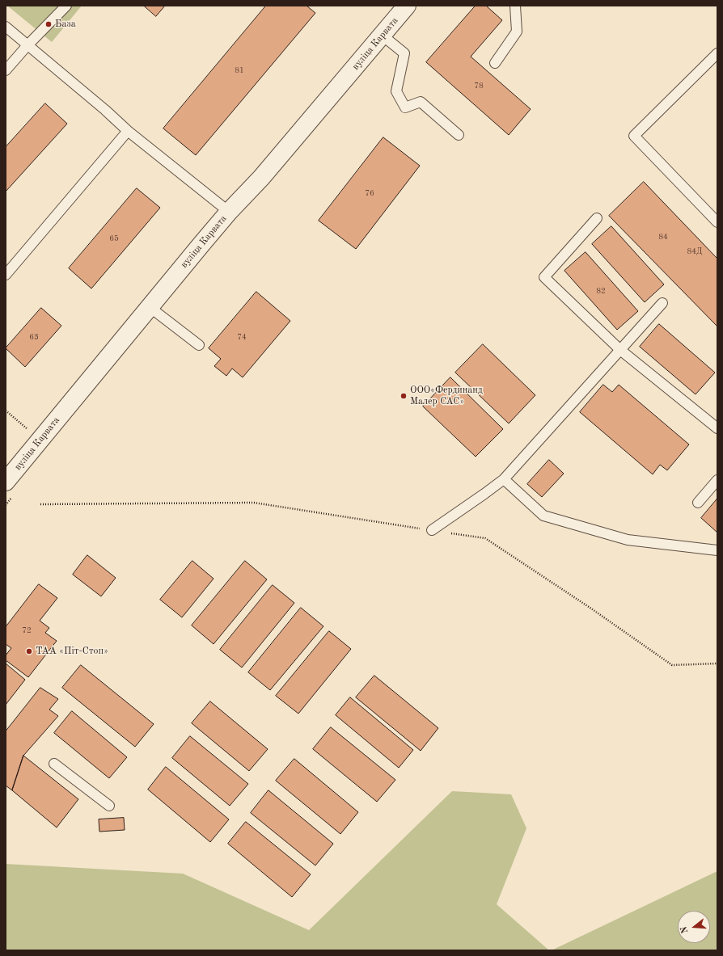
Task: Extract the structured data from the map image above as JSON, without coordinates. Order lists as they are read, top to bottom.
{
  "streets": {
    "street": ["вуліца Карвата"]
  },
  "places": ["База", "ООО«Фердинанд Малер САС»", "ТАА «Піт-Стоп»"],
  "house_numbers": [
    "81",
    "78",
    "76",
    "84",
    "65",
    "84Д",
    "82",
    "63",
    "74",
    "72"
  ],
  "north": "left"
}
